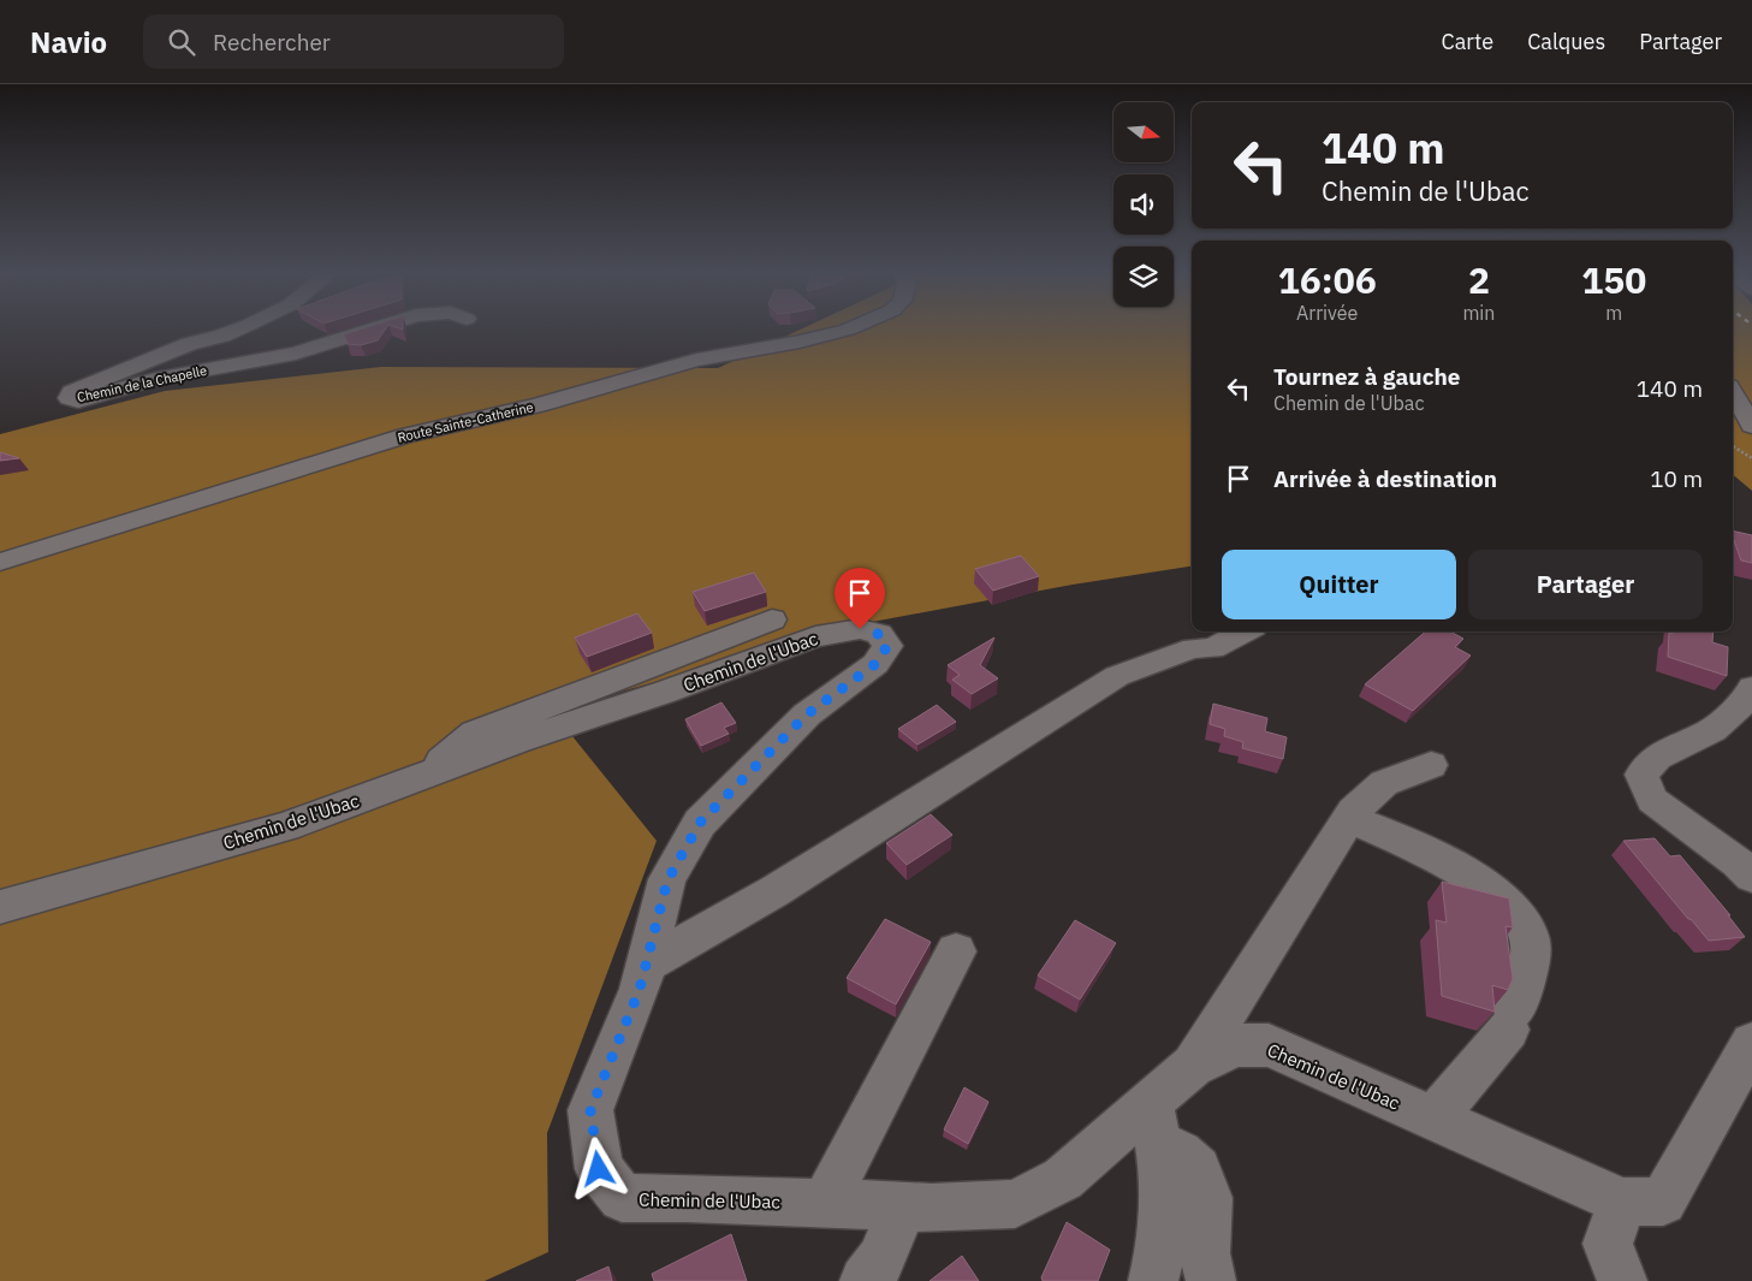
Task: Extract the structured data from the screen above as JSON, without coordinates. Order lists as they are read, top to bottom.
{
  "streets": {
    "street": ["Chemin de la Chapelle", "Route Sainte-Catherine", "Chemin de l'Ubac"]
  },
  "north": "right",
  "page": {
    "header": "Navio",
    "search": "Rechercher",
    "nav": ["Carte", "Calques", "Partager"],
    "turn": ["140 m", "Chemin de l'Ubac"],
    "eta": [
      "16:06",
      "Arrivée",
      "2",
      "min",
      "150",
      "m"
    ],
    "list": [
      {
        "name": "Tournez à gauche",
        "note": "Chemin de l'Ubac",
        "value": "140 m"
      },
      {
        "name": "Arrivée à destination",
        "value": "10 m"
      }
    ],
    "buttons": ["Quitter", "Partager"]
  }
}
